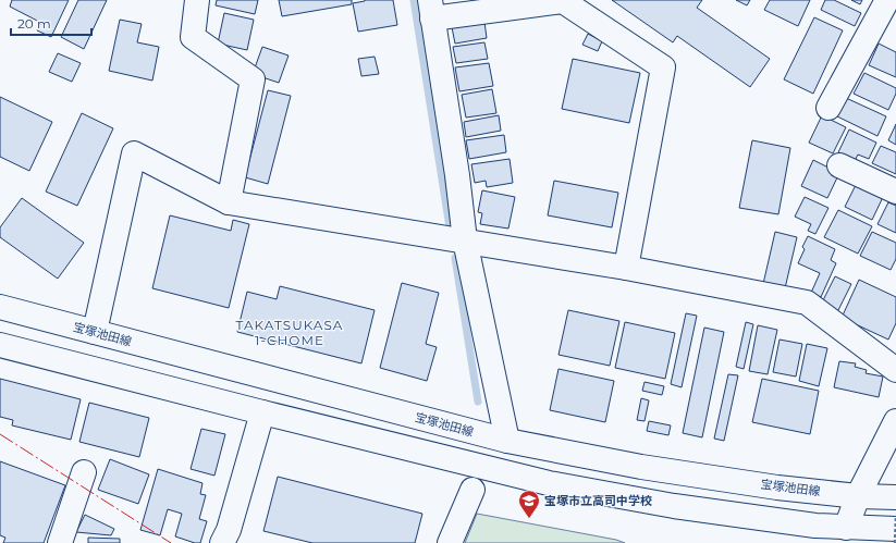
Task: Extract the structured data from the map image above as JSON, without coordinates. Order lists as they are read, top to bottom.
{
  "streets": {
    "street": ["宝塚池田線"]
  },
  "districts": ["TAKATSUKASA 1-CHOME"],
  "places": {
    "school or university": ["宝塚市立高司中学校"]
  },
  "scale_bar": "20 m"
}
